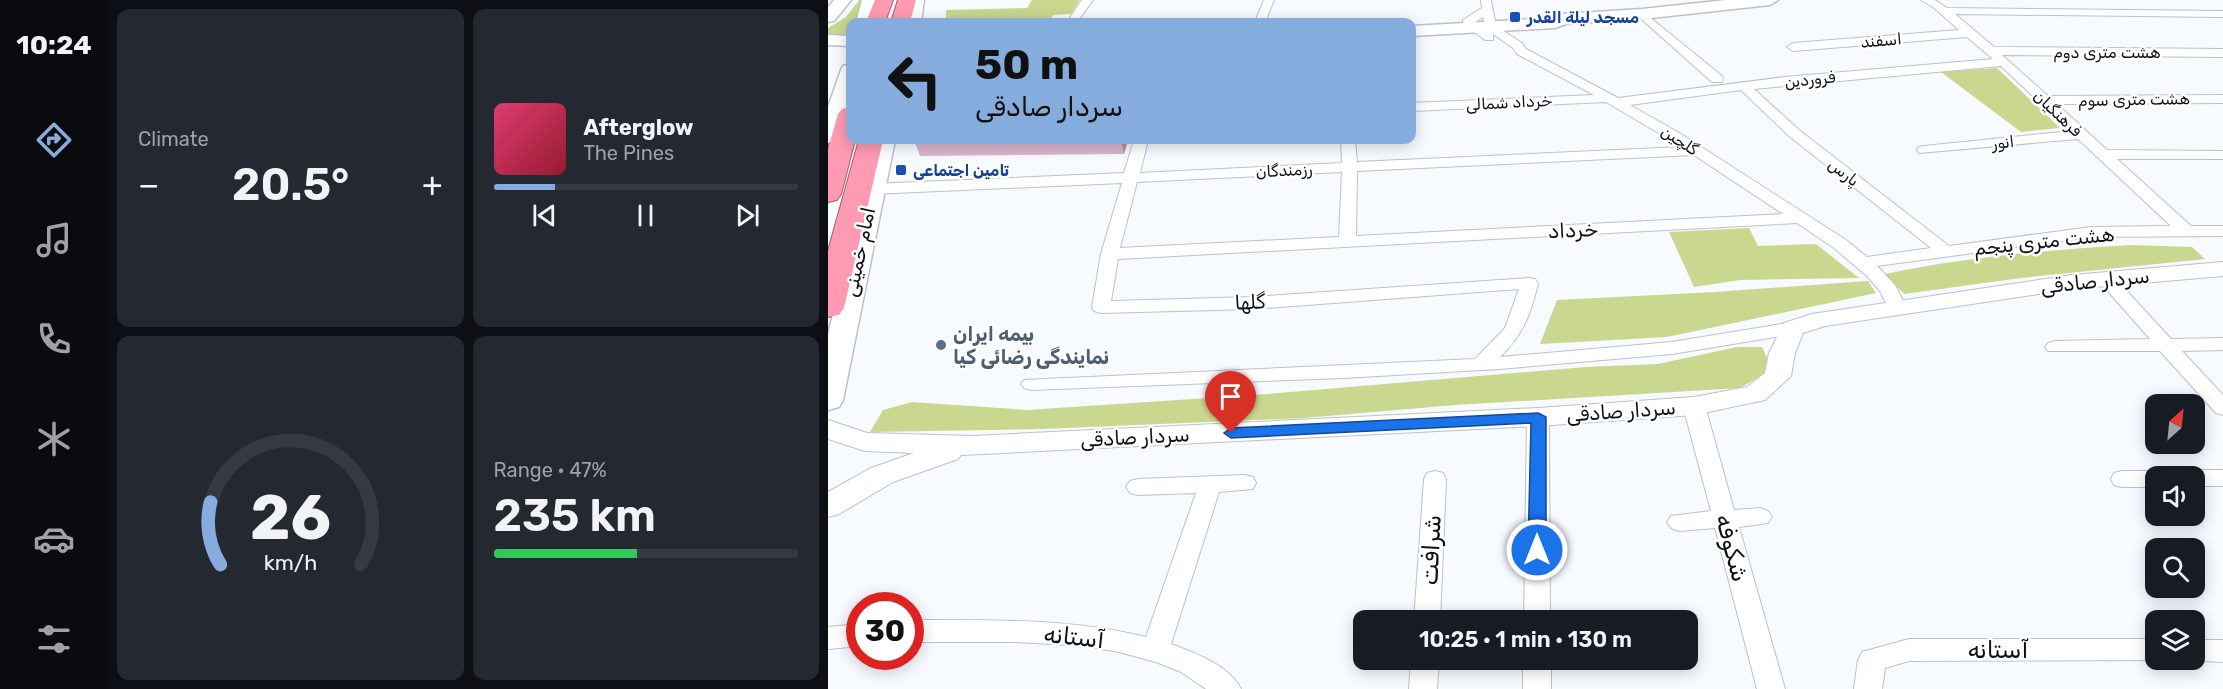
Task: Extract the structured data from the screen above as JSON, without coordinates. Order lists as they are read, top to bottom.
{
  "streets": {
    "main road": ["امام خمینی"],
    "street": [
      "اسفند",
      "هشت متری دوم",
      "فروردین",
      "هشت متری سوم",
      "خرداد شمالی",
      "فرهنگیان",
      "گلچین",
      "انور",
      "رزمندگان",
      "پارس",
      "خرداد",
      "هشت متری پنجم",
      "سردار صادقی",
      "گلها",
      "شکوفه",
      "شرافت",
      "آستانه"
    ]
  },
  "crossings": [
    ["اسفند", "فرهنگیان"],
    ["هشت متری دوم", "فرهنگیان"],
    ["فروردین", "خرداد شمالی"],
    ["فروردین", "فرهنگیان"],
    ["فروردین", "گلچین"],
    ["فروردین", "پارس"],
    ["هشت متری سوم", "فرهنگیان"],
    ["خرداد شمالی", "گلچین"],
    ["فرهنگیان", "انور"],
    ["فرهنگیان", "هشت متری پنجم"],
    ["گلچین", "رزمندگان"],
    ["گلچین", "خرداد"],
    ["گلچین", "هشت متری پنجم"],
    ["گلچین", "سردار صادقی"],
    ["رزمندگان", "امام خمینی"],
    ["رزمندگان", "گلها"],
    ["پارس", "هشت متری پنجم"],
    ["خرداد", "گلها"],
    ["سردار صادقی", "شکوفه"]
  ],
  "places": {
    "transit": ["مسجد لیلة القدر", "تامین اجتماعی"],
    "other": ["بیمه ایران نمایندگی رضائی کيا"]
  },
  "north": "top right",
  "page": {
    "tabs": "10:24",
    "tile": [
      "Climate",
      ["Range · 47%", "235 km"]
    ],
    "turn": ["50 m", "سردار صادقی"],
    "song": ["Afterglow", "The Pines"],
    "heat": ["−", "20.5°", "+"],
    "limit": "30",
    "trip": "10:25 · 1 min · 130 m",
    "gauge": ["26", "km/h"]
  }
}
